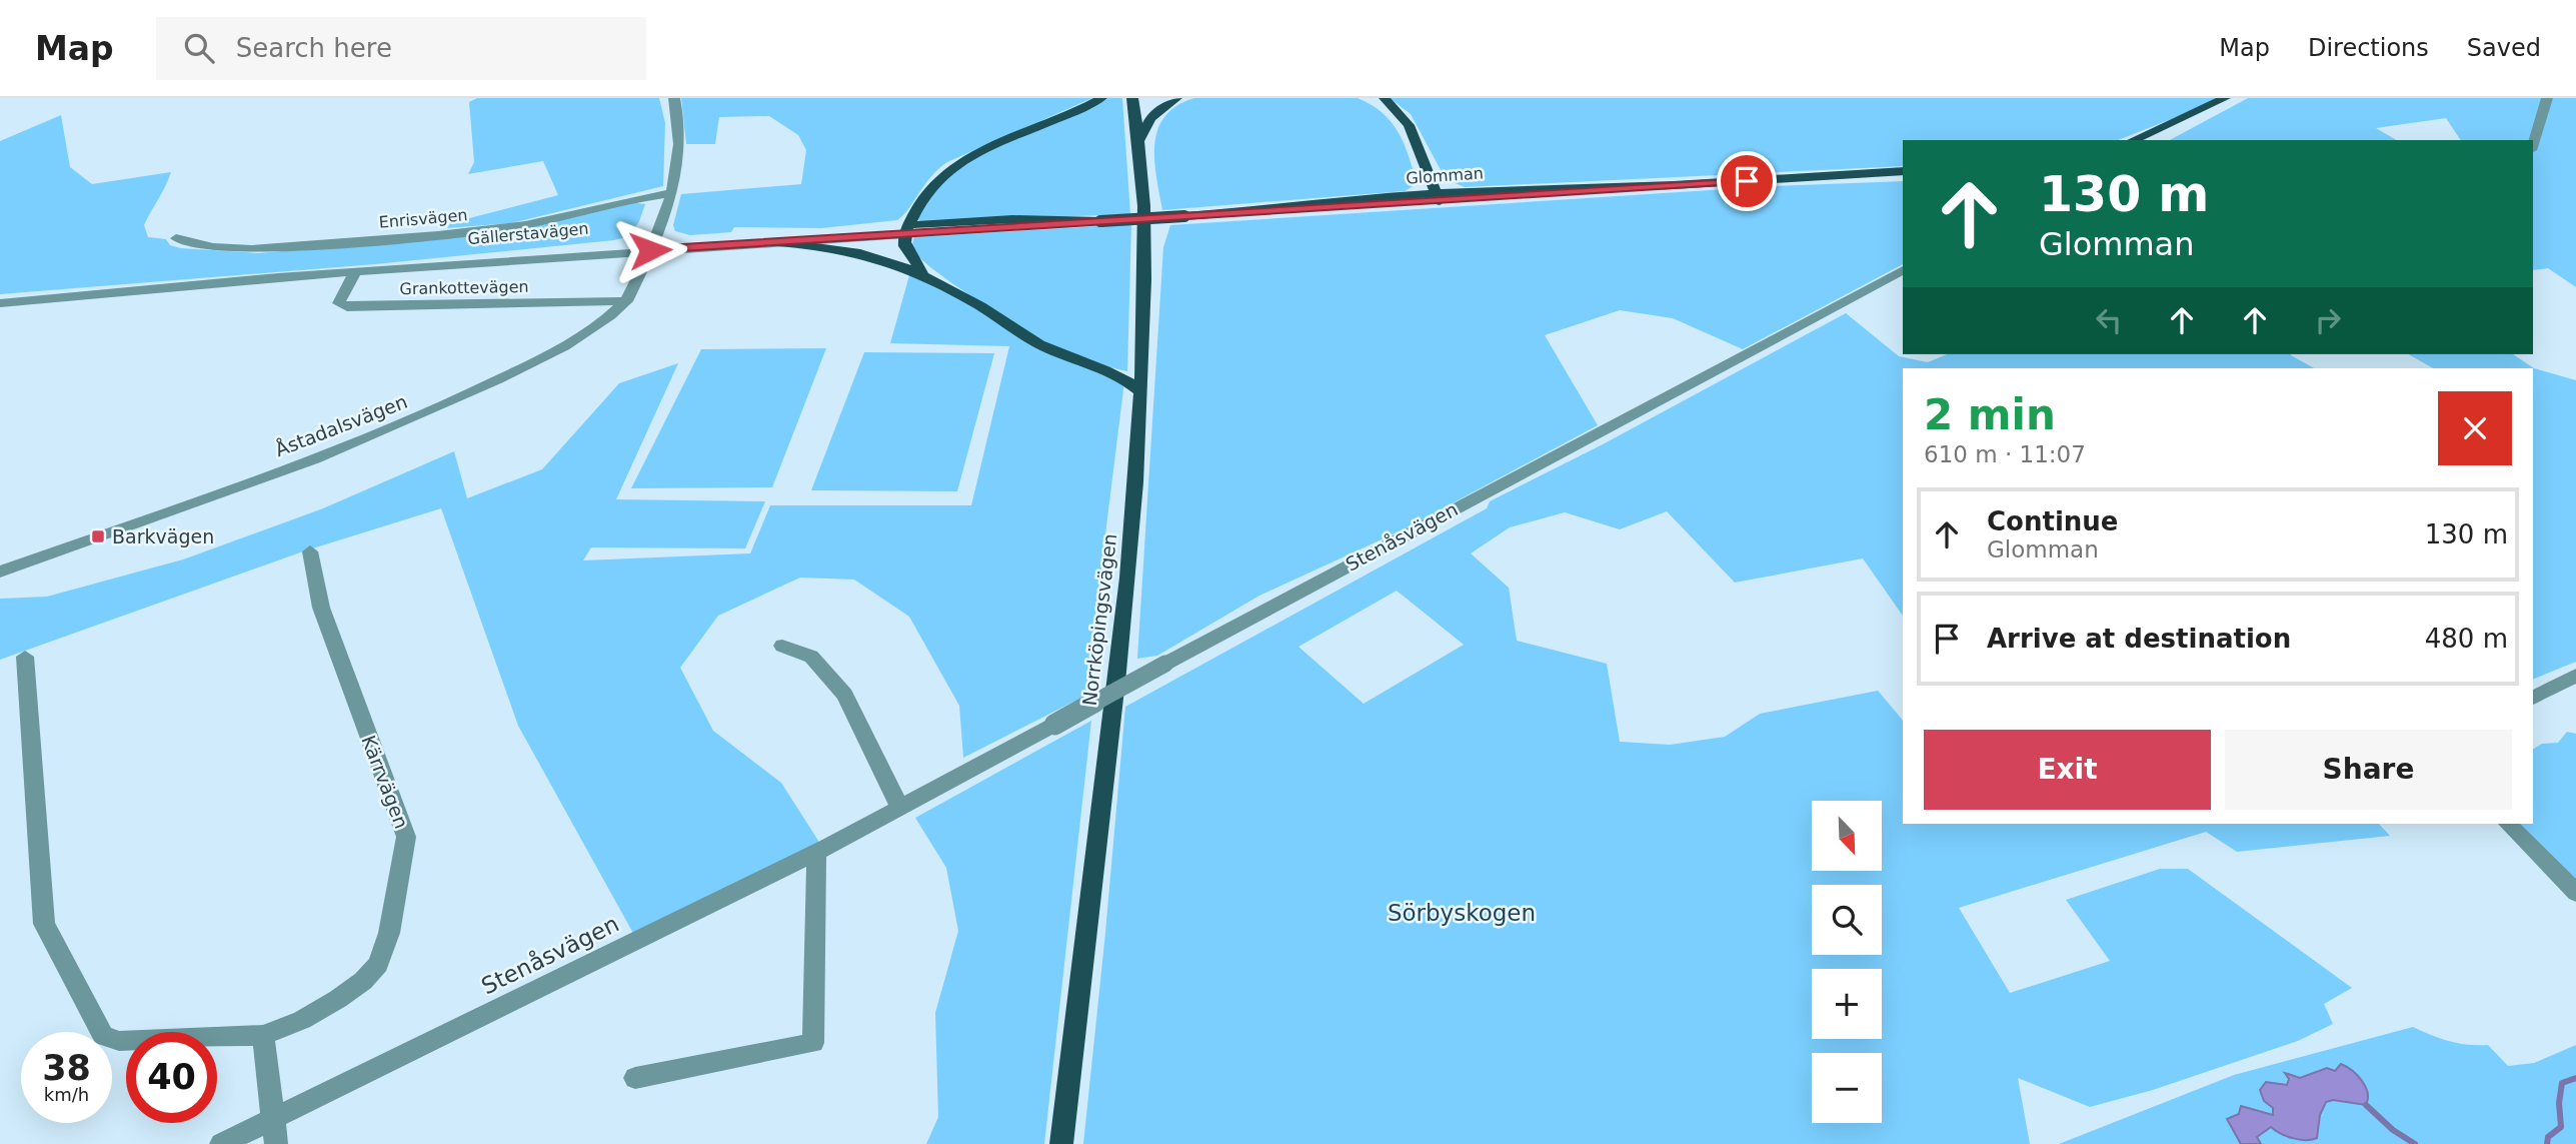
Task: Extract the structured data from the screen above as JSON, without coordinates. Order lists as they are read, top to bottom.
{
  "streets": {
    "main road": ["Glomman", "Norrköpingsvägen"],
    "street": [
      "Enrisvägen",
      "Gällerstavägen",
      "Grankottevägen",
      "Åstadalsvägen",
      "Stenåsvägen",
      "Kärrvägen"
    ]
  },
  "crossings": [
    ["Glomman", "Gällerstavägen"],
    ["Enrisvägen", "Åstadalsvägen"],
    ["Gällerstavägen", "Grankottevägen"],
    ["Gällerstavägen", "Åstadalsvägen"],
    ["Grankottevägen", "Åstadalsvägen"]
  ],
  "parks": ["Sörbyskogen"],
  "places": {
    "transit": ["Barkvägen"]
  },
  "north": "bottom right",
  "page": {
    "header": "Map",
    "search": "Search here",
    "nav": ["Map", "Directions", "Saved"],
    "turn": ["130 m", "Glomman"],
    "heading": ["2 min", "610 m · 11:07"],
    "list": [
      {
        "name": "Continue",
        "note": "Glomman",
        "value": "130 m"
      },
      {
        "name": "Arrive at destination",
        "value": "480 m"
      }
    ],
    "buttons": ["Exit", "Share"],
    "map_buttons": ["+", "−"],
    "speed": "38 km/h",
    "limit": "40"
  }
}
